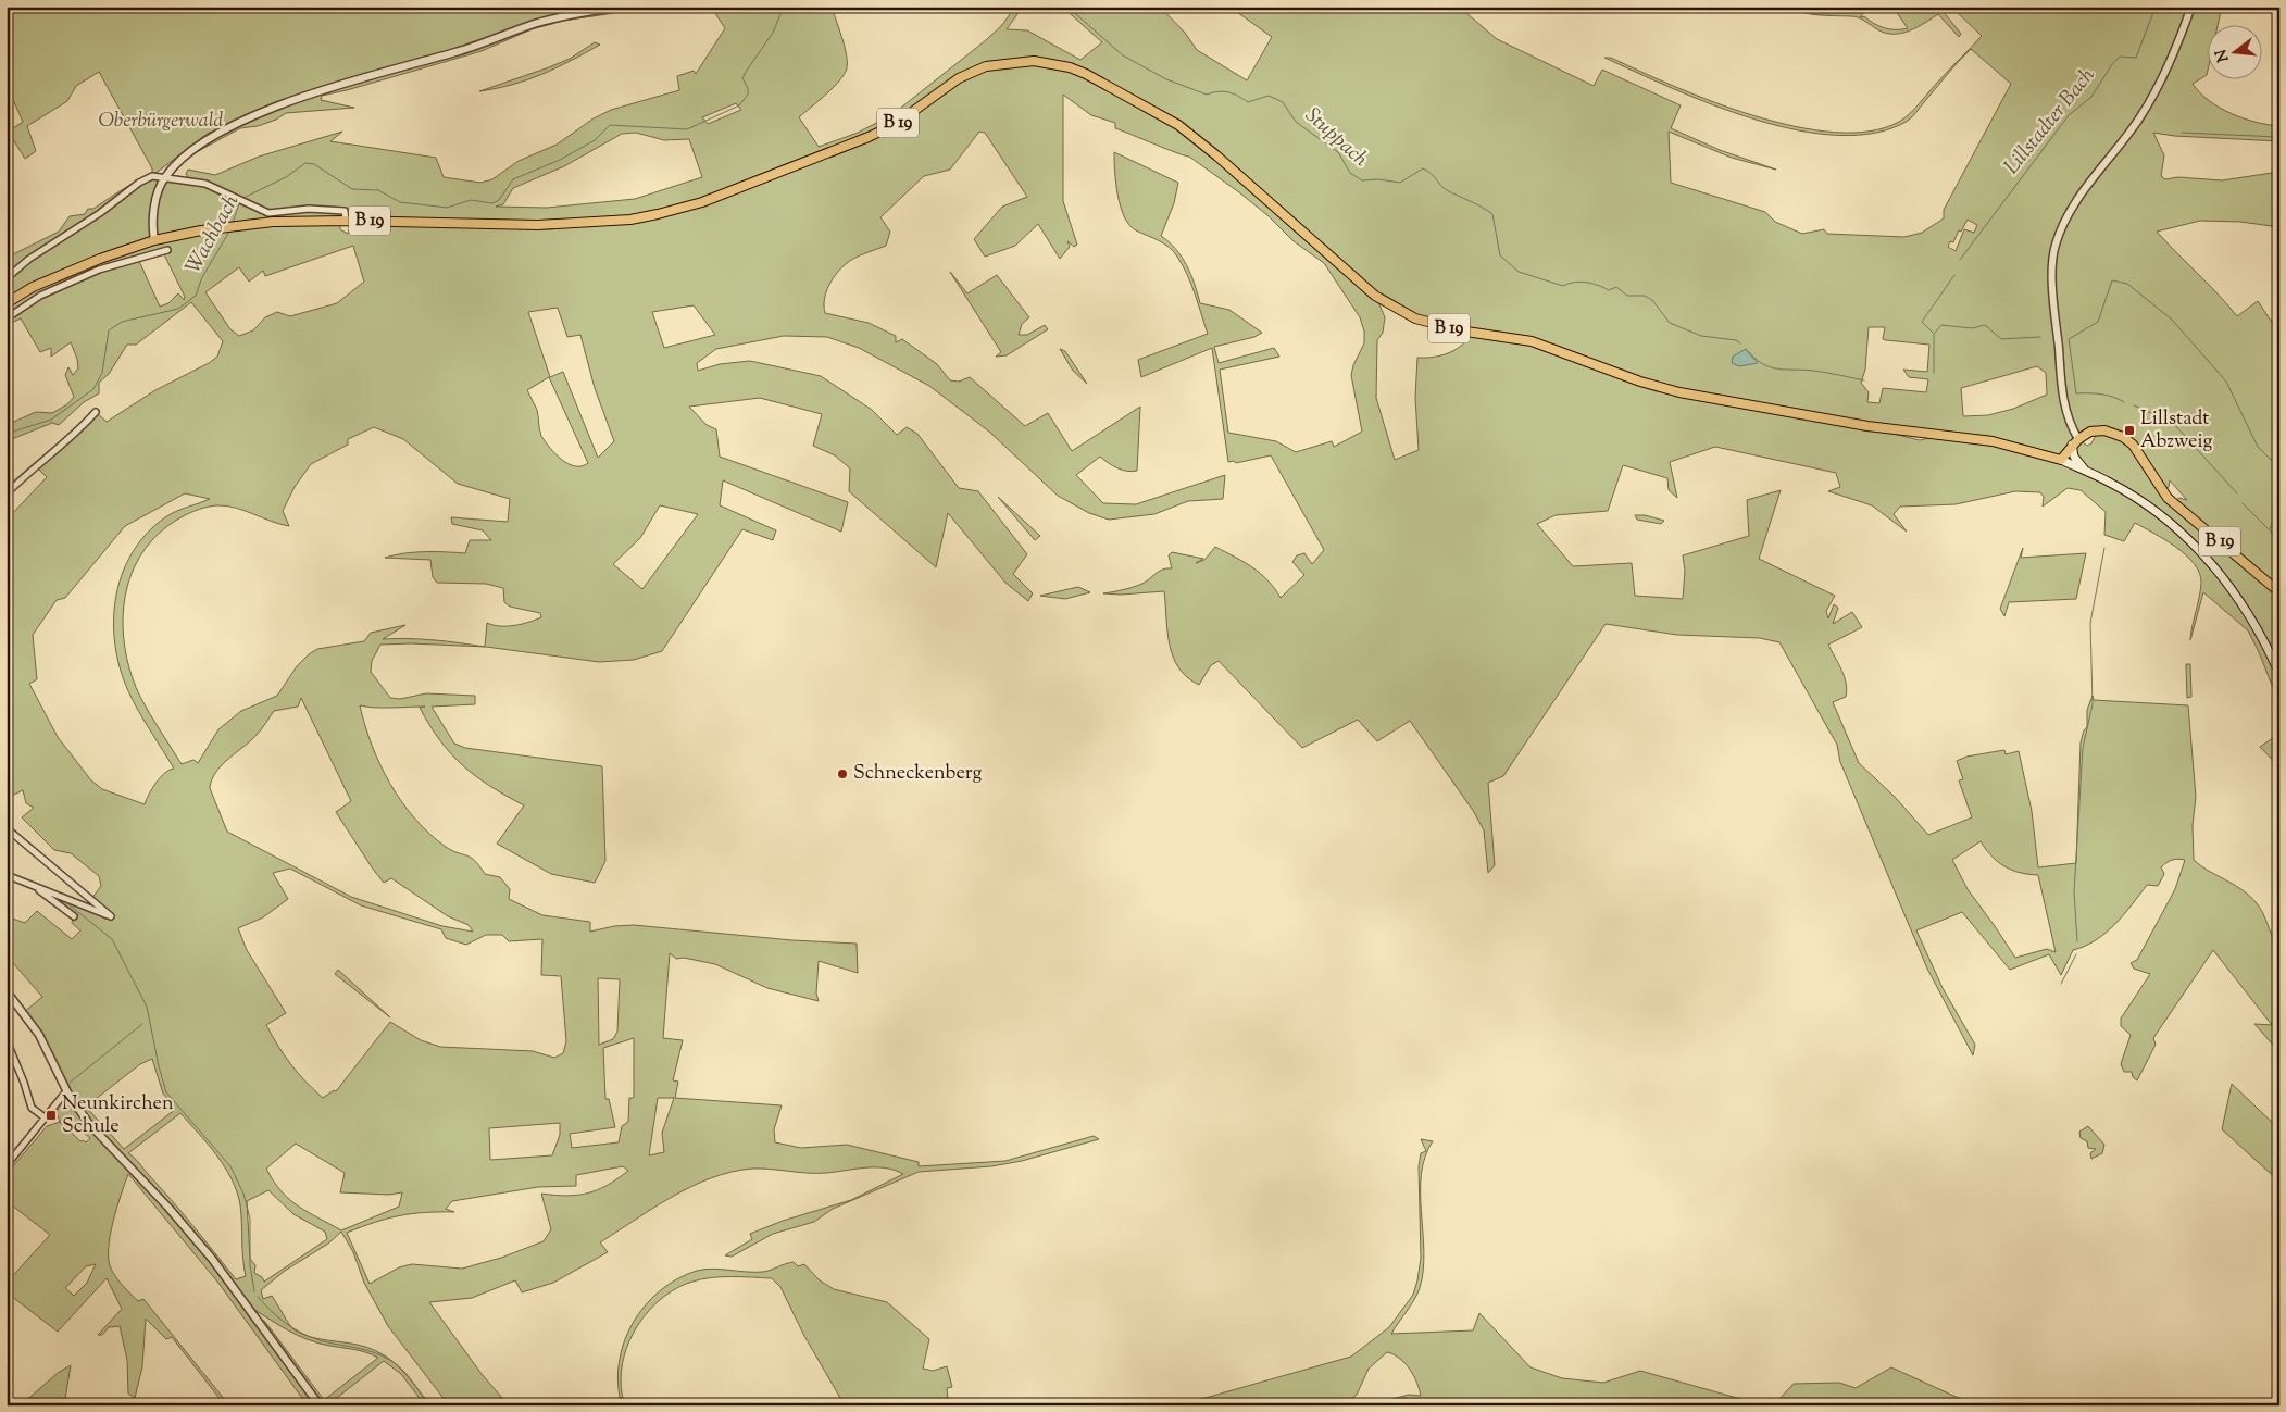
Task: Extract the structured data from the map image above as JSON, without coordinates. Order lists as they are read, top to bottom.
{
  "streets": {
    "main road": ["B 19"]
  },
  "water": ["Lillstadter Bach", "Stuppach", "Wachbach"],
  "parks": ["Oberbürgerwald"],
  "places": {
    "transit": ["Lillstadt Abzweig", "Neunkirchen Schule"],
    "other": ["Schneckenberg"]
  },
  "north": "left"
}
